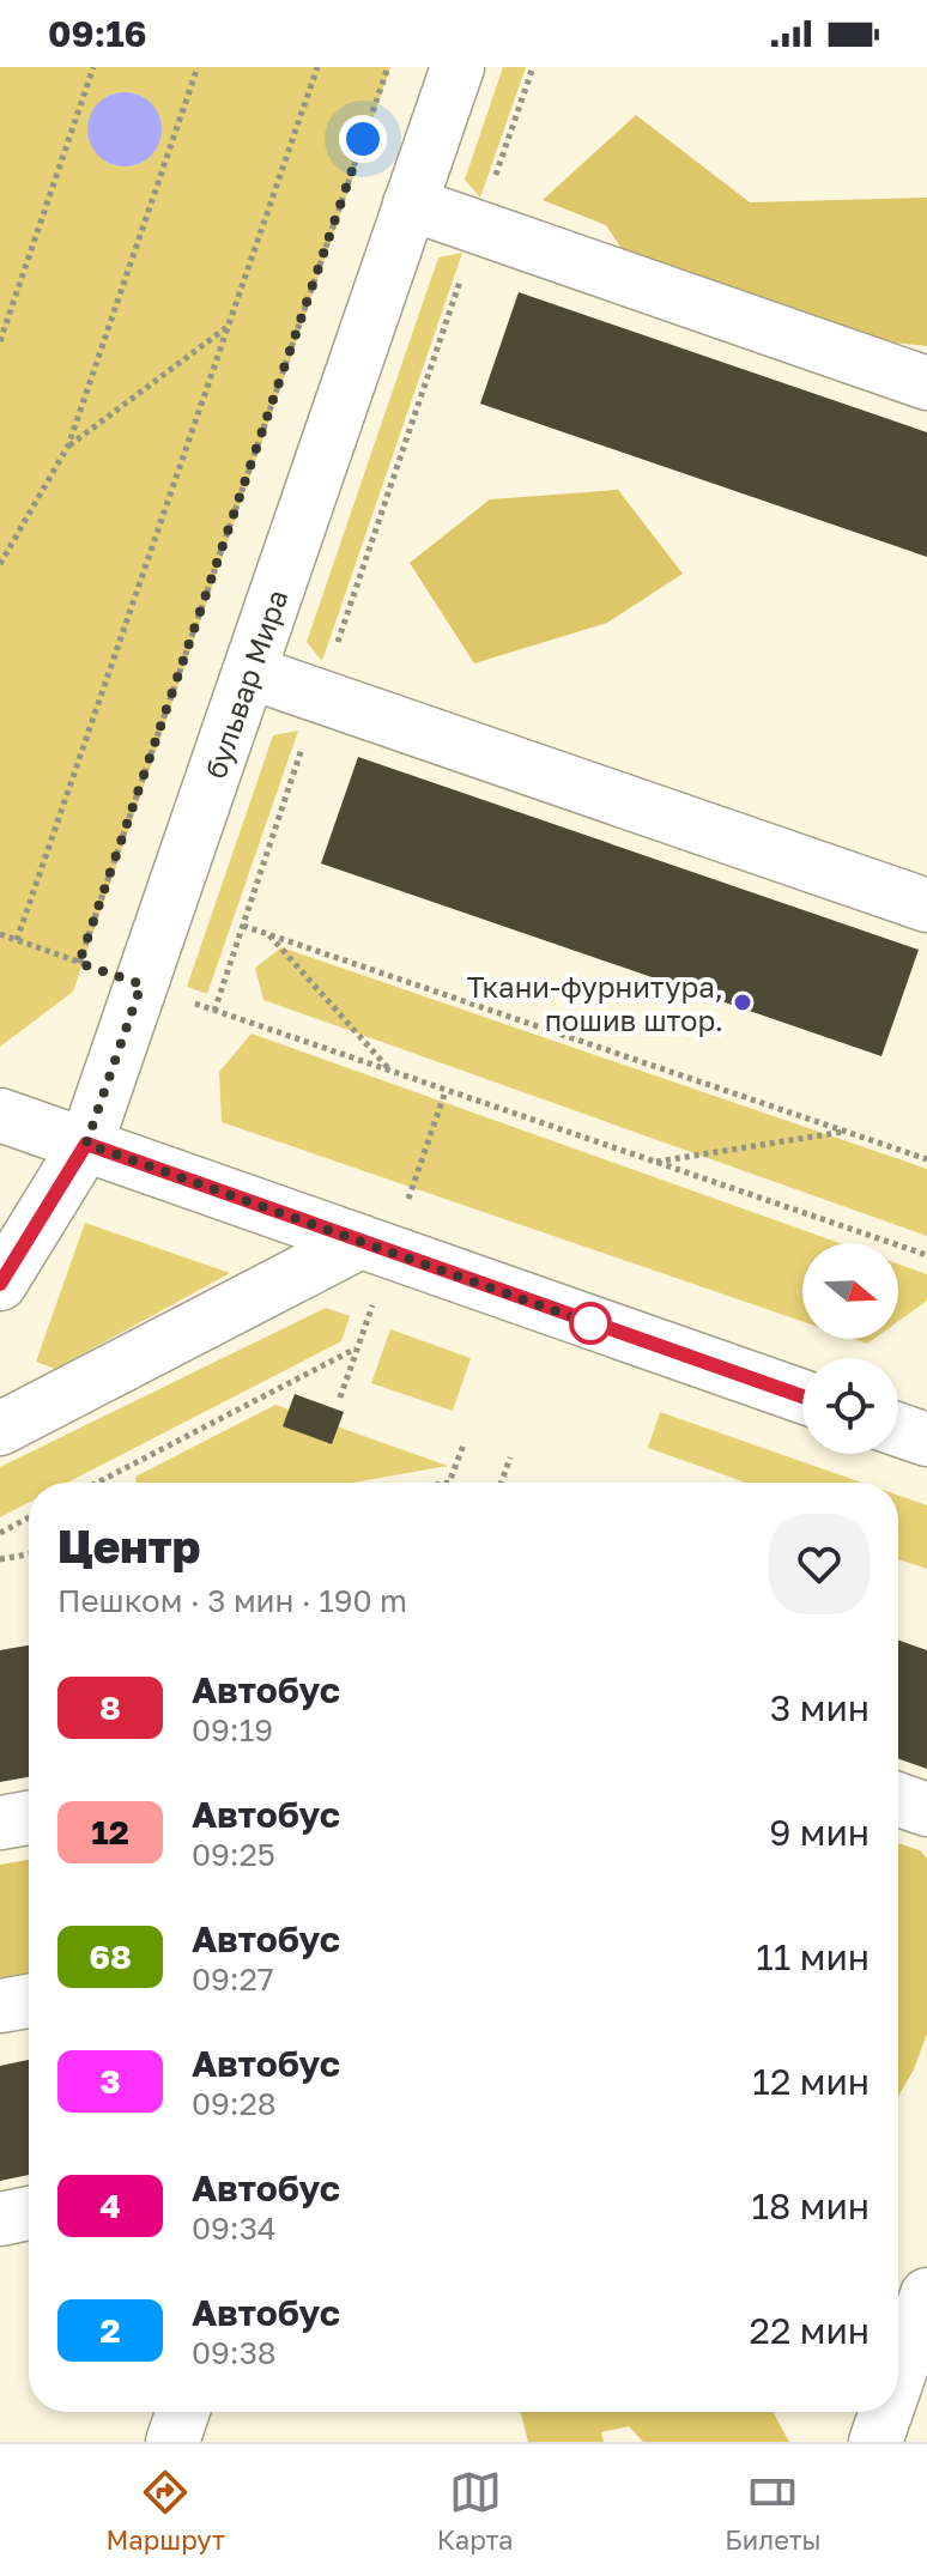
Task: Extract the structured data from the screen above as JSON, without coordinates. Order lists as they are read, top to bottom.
{
  "streets": {
    "street": ["бульвар Мира"]
  },
  "places": ["Ткани-фурнитура, пошив штор."],
  "lines": ["bus line 8"],
  "north": "right",
  "page": {
    "status": "09:16",
    "heading": ["Центр", "Пешком · 3 мин · 190 m"],
    "list": [
      {
        "mark": "8",
        "name": "Автобус",
        "note": "09:19",
        "value": "3 мин"
      },
      {
        "mark": "12",
        "name": "Автобус",
        "note": "09:25",
        "value": "9 мин"
      },
      {
        "mark": "68",
        "name": "Автобус",
        "note": "09:27",
        "value": "11 мин"
      },
      {
        "mark": "3",
        "name": "Автобус",
        "note": "09:28",
        "value": "12 мин"
      },
      {
        "mark": "4",
        "name": "Автобус",
        "note": "09:34",
        "value": "18 мин"
      },
      {
        "mark": "2",
        "name": "Автобус",
        "note": "09:38",
        "value": "22 мин"
      }
    ],
    "tabs": ["Маршрут", "Карта", "Билеты"]
  }
}
